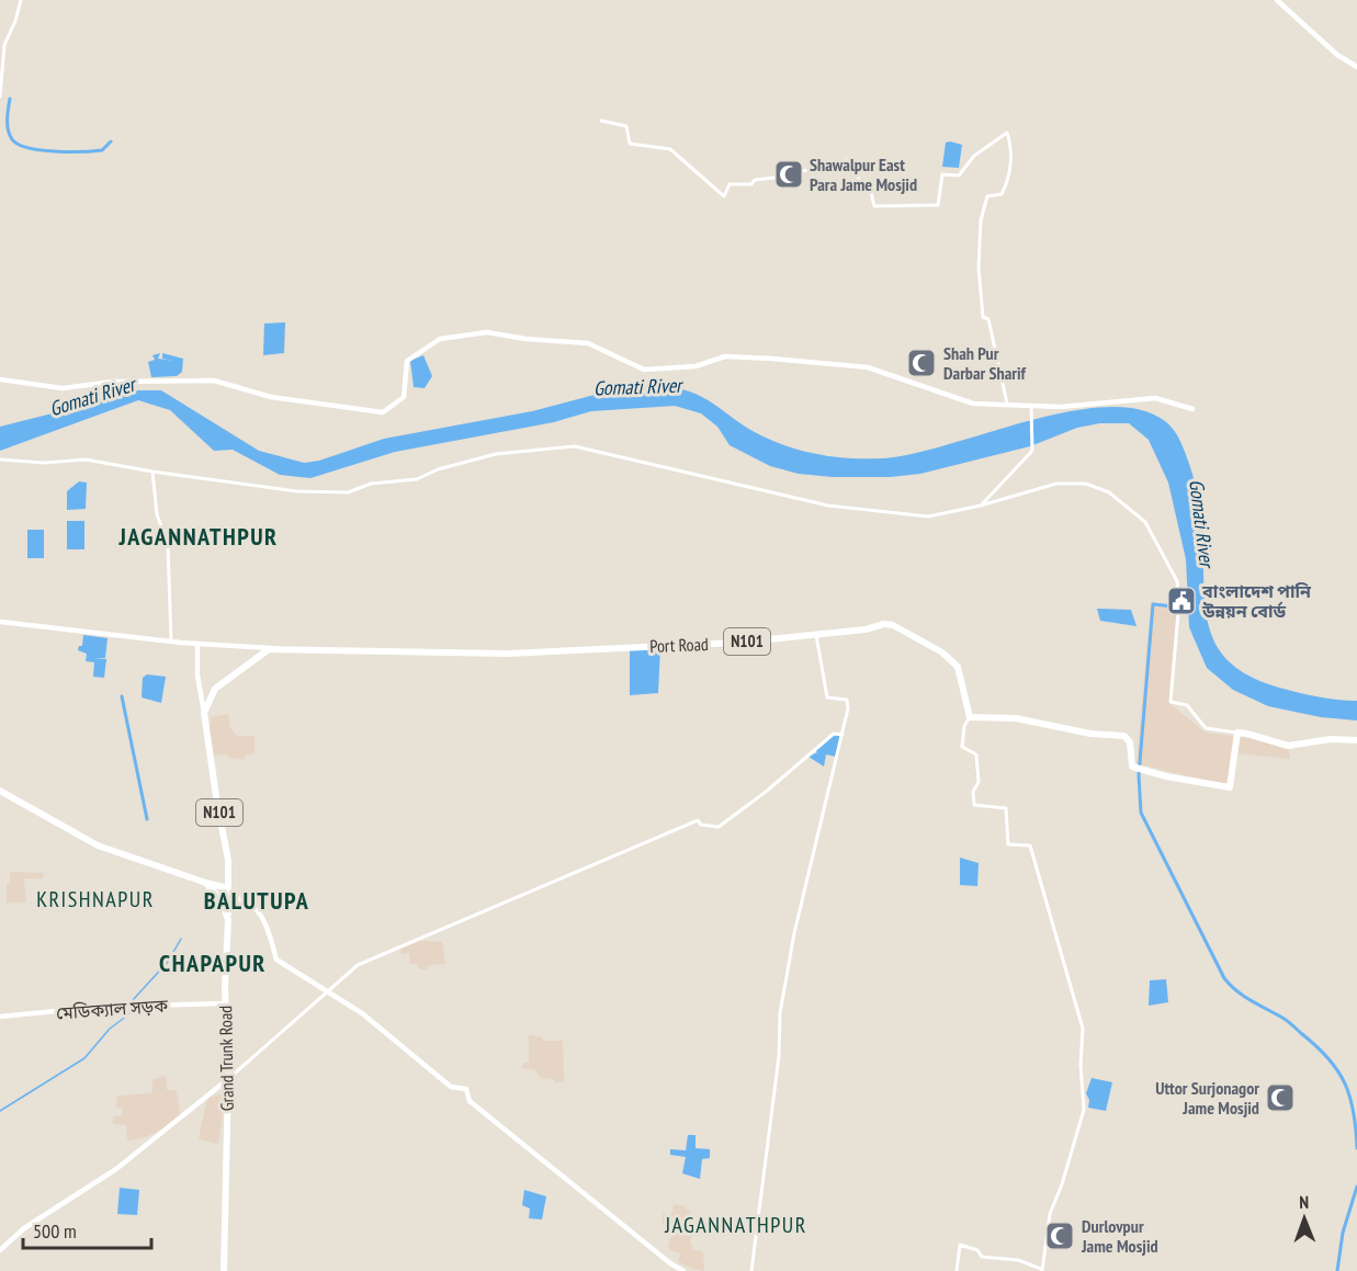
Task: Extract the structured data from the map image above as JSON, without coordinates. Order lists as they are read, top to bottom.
{
  "streets": {
    "highway": ["N101", "Port Road", "Grand Trunk Road"],
    "main road": ["মেডিক্যাল সড়ক"]
  },
  "crossings": [
    ["N101", "Grand Trunk Road"],
    ["মেডিক্যাল সড়ক", "Grand Trunk Road"]
  ],
  "districts": [
    "JAGANNATHPUR",
    "KRISHNAPUR",
    "BALUTUPA",
    "CHAPAPUR",
    "JAGANNATHPUR"
  ],
  "water": ["Gomati River"],
  "places": {
    "mosque": [
      "Shawalpur East Para Jame Mosjid",
      "Shah Pur Darbar Sharif",
      "Uttor Surjonagor Jame Mosjid",
      "Durlovpur Jame Mosjid"
    ],
    "public building": ["বাংলাদেশ পানি উন্নয়ন বোর্ড"]
  },
  "scale_bar": "500 m",
  "north": "top"
}
